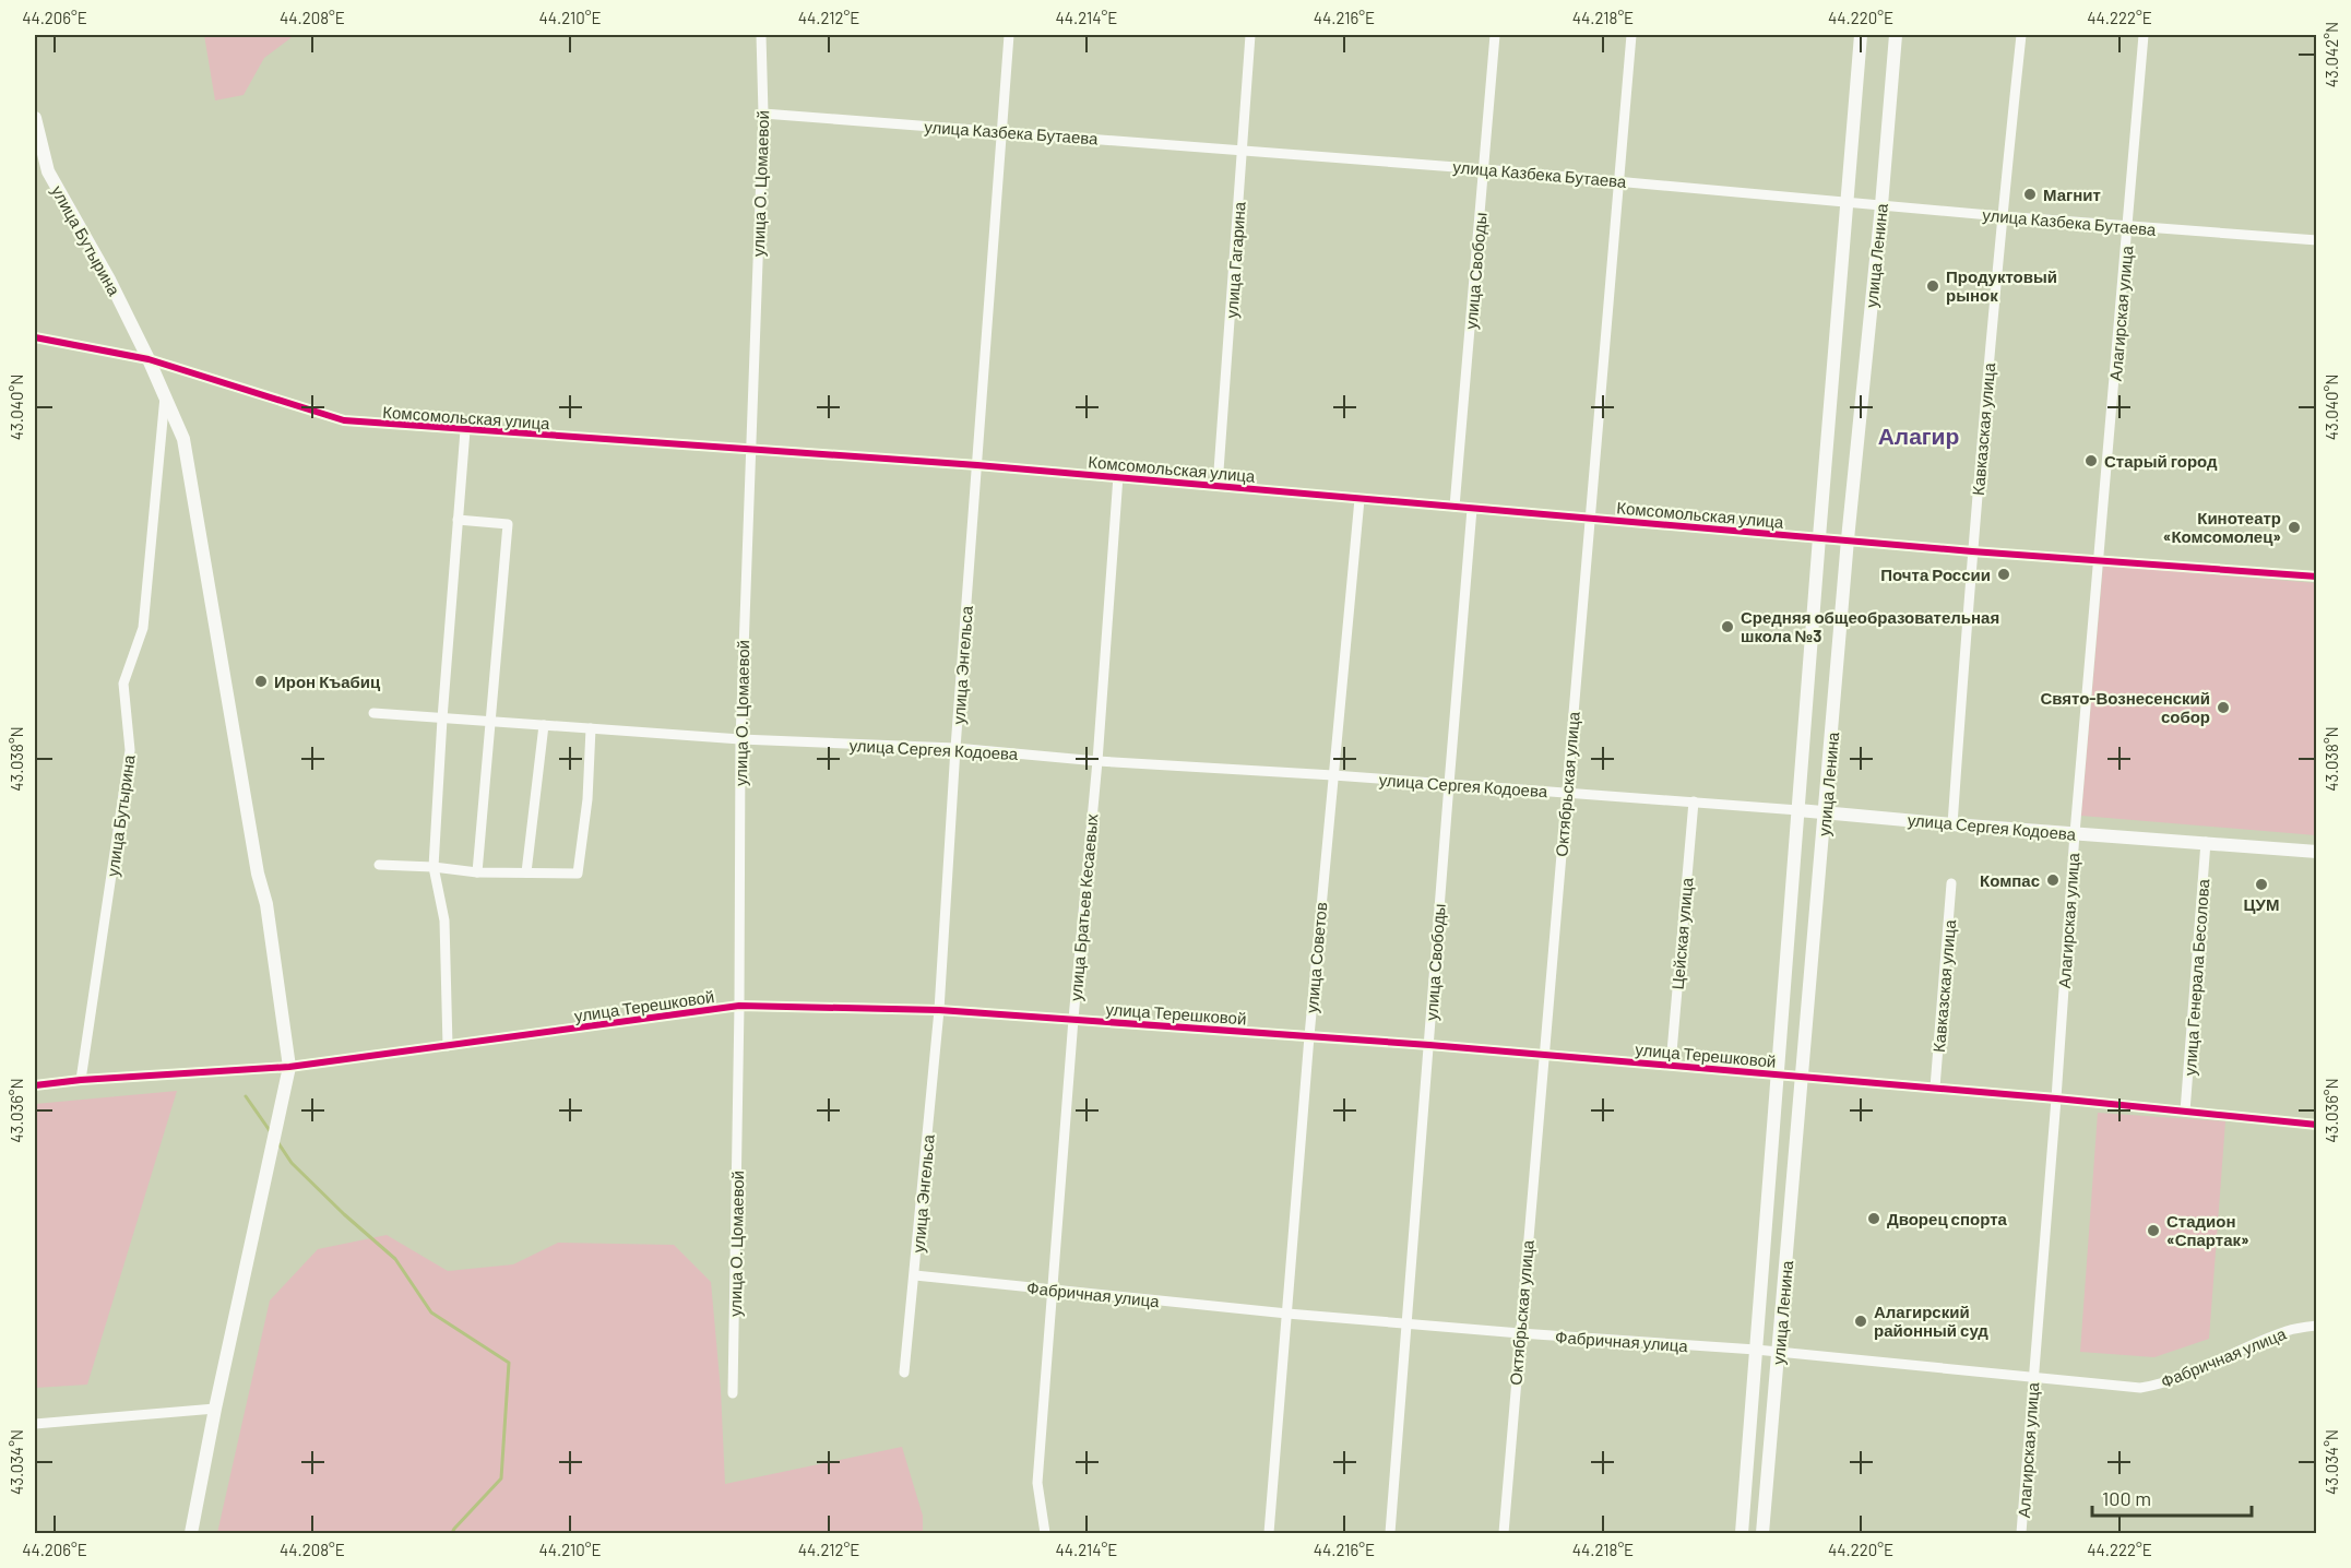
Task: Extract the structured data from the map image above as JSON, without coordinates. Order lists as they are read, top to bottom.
{
  "streets": {
    "street": [
      "улица Казбека Бутаева",
      "улица О. Цомаевой",
      "улица Бутырина",
      "улица Ленина",
      "улица Гагарина",
      "улица Свободы",
      "Алагирская улица",
      "Комсомольская улица",
      "Кавказская улица",
      "улица Энгельса",
      "улица Сергея Кодоева",
      "Октябрьская улица",
      "улица Братьев Кесаевых",
      "Цейская улица",
      "улица Советов",
      "улица Генерала Бесолова",
      "улица Терешковой",
      "Фабричная улица"
    ]
  },
  "crossings": [
    ["улица Казбека Бутаева", "улица О. Цомаевой"],
    ["улица Казбека Бутаева", "улица Ленина"],
    ["улица Казбека Бутаева", "улица Гагарина"],
    ["улица Казбека Бутаева", "улица Свободы"],
    ["улица Казбека Бутаева", "Алагирская улица"],
    ["улица Казбека Бутаева", "Кавказская улица"],
    ["улица Казбека Бутаева", "улица Энгельса"],
    ["улица Казбека Бутаева", "Октябрьская улица"],
    ["улица О. Цомаевой", "Комсомольская улица"],
    ["улица О. Цомаевой", "улица Сергея Кодоева"],
    ["улица О. Цомаевой", "улица Терешковой"],
    ["улица Бутырина", "Комсомольская улица"],
    ["улица Бутырина", "улица Терешковой"],
    ["улица Ленина", "Комсомольская улица"],
    ["улица Ленина", "улица Сергея Кодоева"],
    ["улица Ленина", "улица Терешковой"],
    ["улица Ленина", "Фабричная улица"],
    ["улица Гагарина", "Комсомольская улица"],
    ["улица Свободы", "Комсомольская улица"],
    ["улица Свободы", "улица Сергея Кодоева"],
    ["улица Свободы", "улица Терешковой"],
    ["улица Свободы", "Фабричная улица"],
    ["Алагирская улица", "Комсомольская улица"],
    ["Алагирская улица", "улица Сергея Кодоева"],
    ["Алагирская улица", "улица Терешковой"],
    ["Алагирская улица", "Фабричная улица"],
    ["Комсомольская улица", "Кавказская улица"],
    ["Комсомольская улица", "улица Энгельса"],
    ["Комсомольская улица", "Октябрьская улица"],
    ["Комсомольская улица", "улица Братьев Кесаевых"],
    ["Комсомольская улица", "улица Советов"],
    ["Кавказская улица", "улица Сергея Кодоева"],
    ["Кавказская улица", "улица Терешковой"],
    ["улица Энгельса", "улица Сергея Кодоева"],
    ["улица Энгельса", "улица Терешковой"],
    ["улица Энгельса", "Фабричная улица"],
    ["улица Сергея Кодоева", "Октябрьская улица"],
    ["улица Сергея Кодоева", "улица Братьев Кесаевых"],
    ["улица Сергея Кодоева", "Цейская улица"],
    ["улица Сергея Кодоева", "улица Советов"],
    ["улица Сергея Кодоева", "улица Генерала Бесолова"],
    ["Октябрьская улица", "улица Терешковой"],
    ["Октябрьская улица", "Фабричная улица"],
    ["улица Братьев Кесаевых", "улица Терешковой"],
    ["улица Братьев Кесаевых", "Фабричная улица"],
    ["Цейская улица", "улица Терешковой"],
    ["улица Советов", "улица Терешковой"],
    ["улица Советов", "Фабричная улица"],
    ["улица Генерала Бесолова", "улица Терешковой"]
  ],
  "districts": ["Алагир"],
  "places": [
    "Магнит",
    "Продуктовый рынок",
    "Старый город",
    "Кинотеатр «Комсомолец»",
    "Почта России",
    "Средняя общеобразовательная школа №3",
    "Ирон Къабиц",
    "Свято-Вознесенский собор",
    "Компас",
    "ЦУМ",
    "Дворец спорта",
    "Стадион «Спартак»",
    "Алагирский районный суд"
  ],
  "scale_bar": "100 m",
  "coordinates": [
    "44.206°E",
    "44.208°E",
    "44.210°E",
    "44.212°E",
    "44.214°E",
    "44.216°E",
    "44.218°E",
    "44.220°E",
    "44.222°E",
    "43.042°N",
    "43.040°N",
    "43.038°N",
    "43.036°N",
    "43.034°N"
  ]
}
